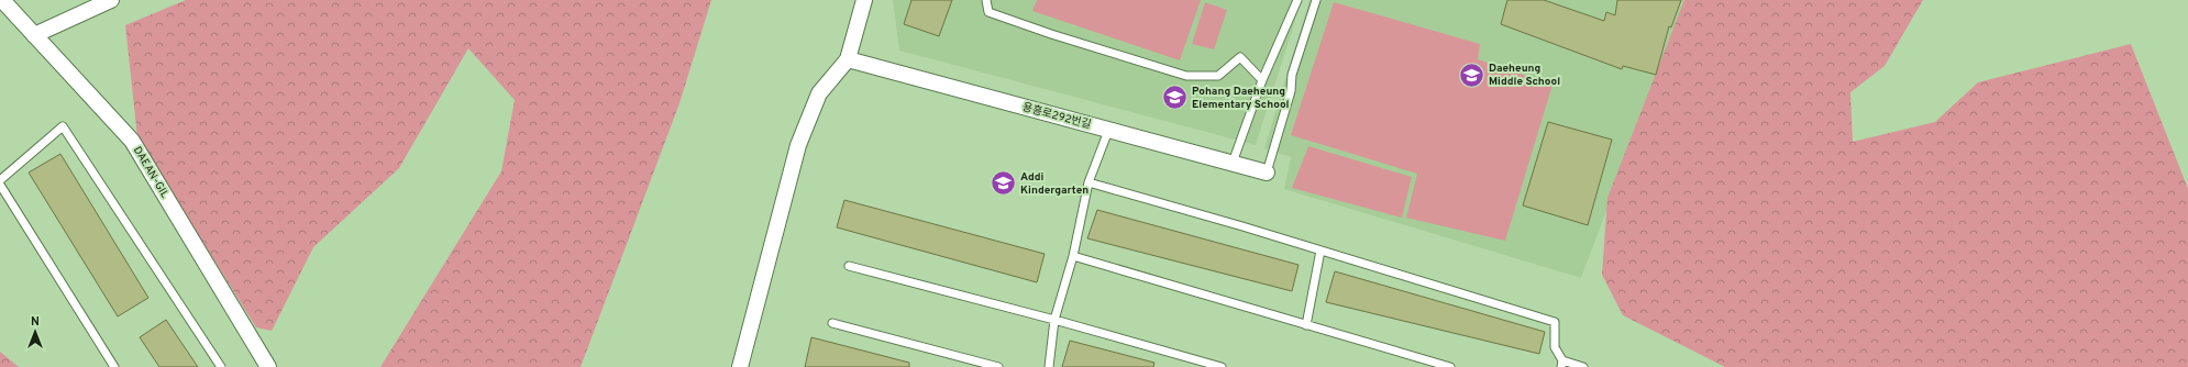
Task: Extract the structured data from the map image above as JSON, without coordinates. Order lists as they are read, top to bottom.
{
  "streets": {
    "street": ["용흥로292번길", "DAEAN-GIL"]
  },
  "places": {
    "school or university": ["Daeheung Middle School", "Pohang Daeheung Elementary School", "Addi Kindergarten"]
  },
  "north": "top"
}
